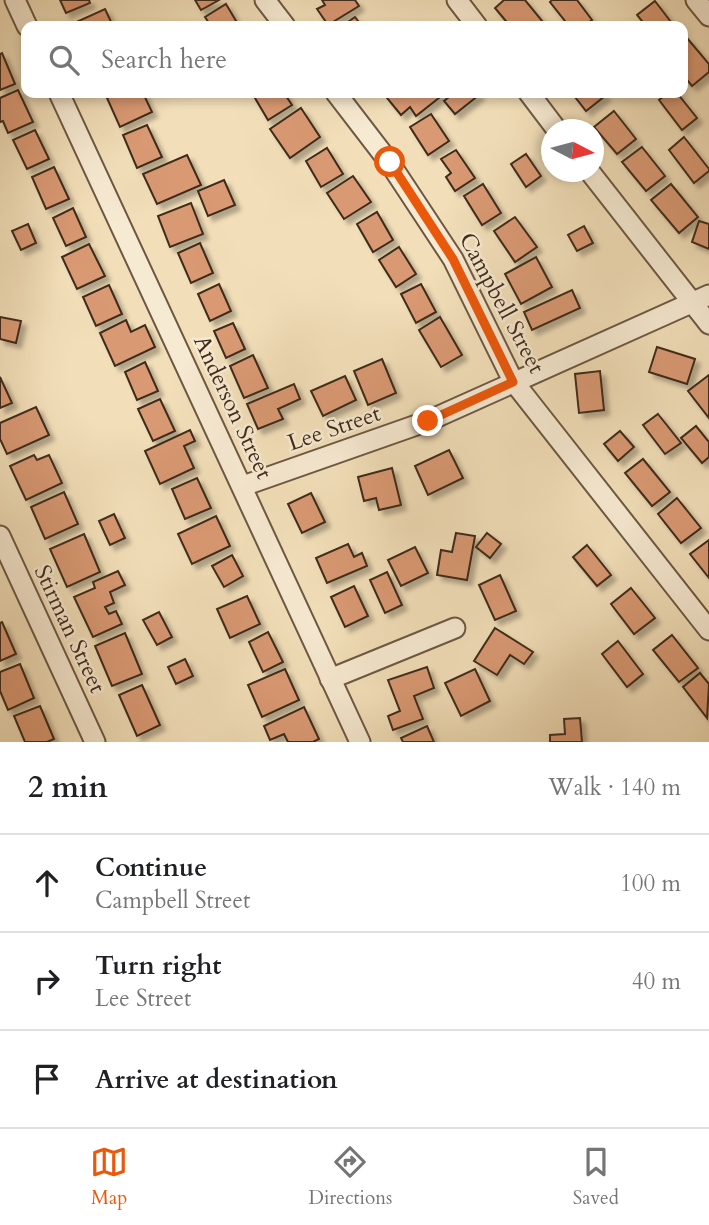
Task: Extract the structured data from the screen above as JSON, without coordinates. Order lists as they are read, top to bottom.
{
  "streets": {
    "street": [
      "Campbell Street",
      "Anderson Street",
      "Lee Street",
      "Stirman Street"
    ]
  },
  "crossings": [
    ["Campbell Street", "Lee Street"],
    ["Anderson Street", "Lee Street"]
  ],
  "north": "right",
  "page": {
    "search": "Search here",
    "heading": ["2 min", "Walk · 140 m"],
    "list": [
      ["Continue", "Campbell Street", "100 m"],
      ["Turn right", "Lee Street", "40 m"],
      "Arrive at destination"
    ],
    "nav": ["Map", "Directions", "Saved"]
  }
}
